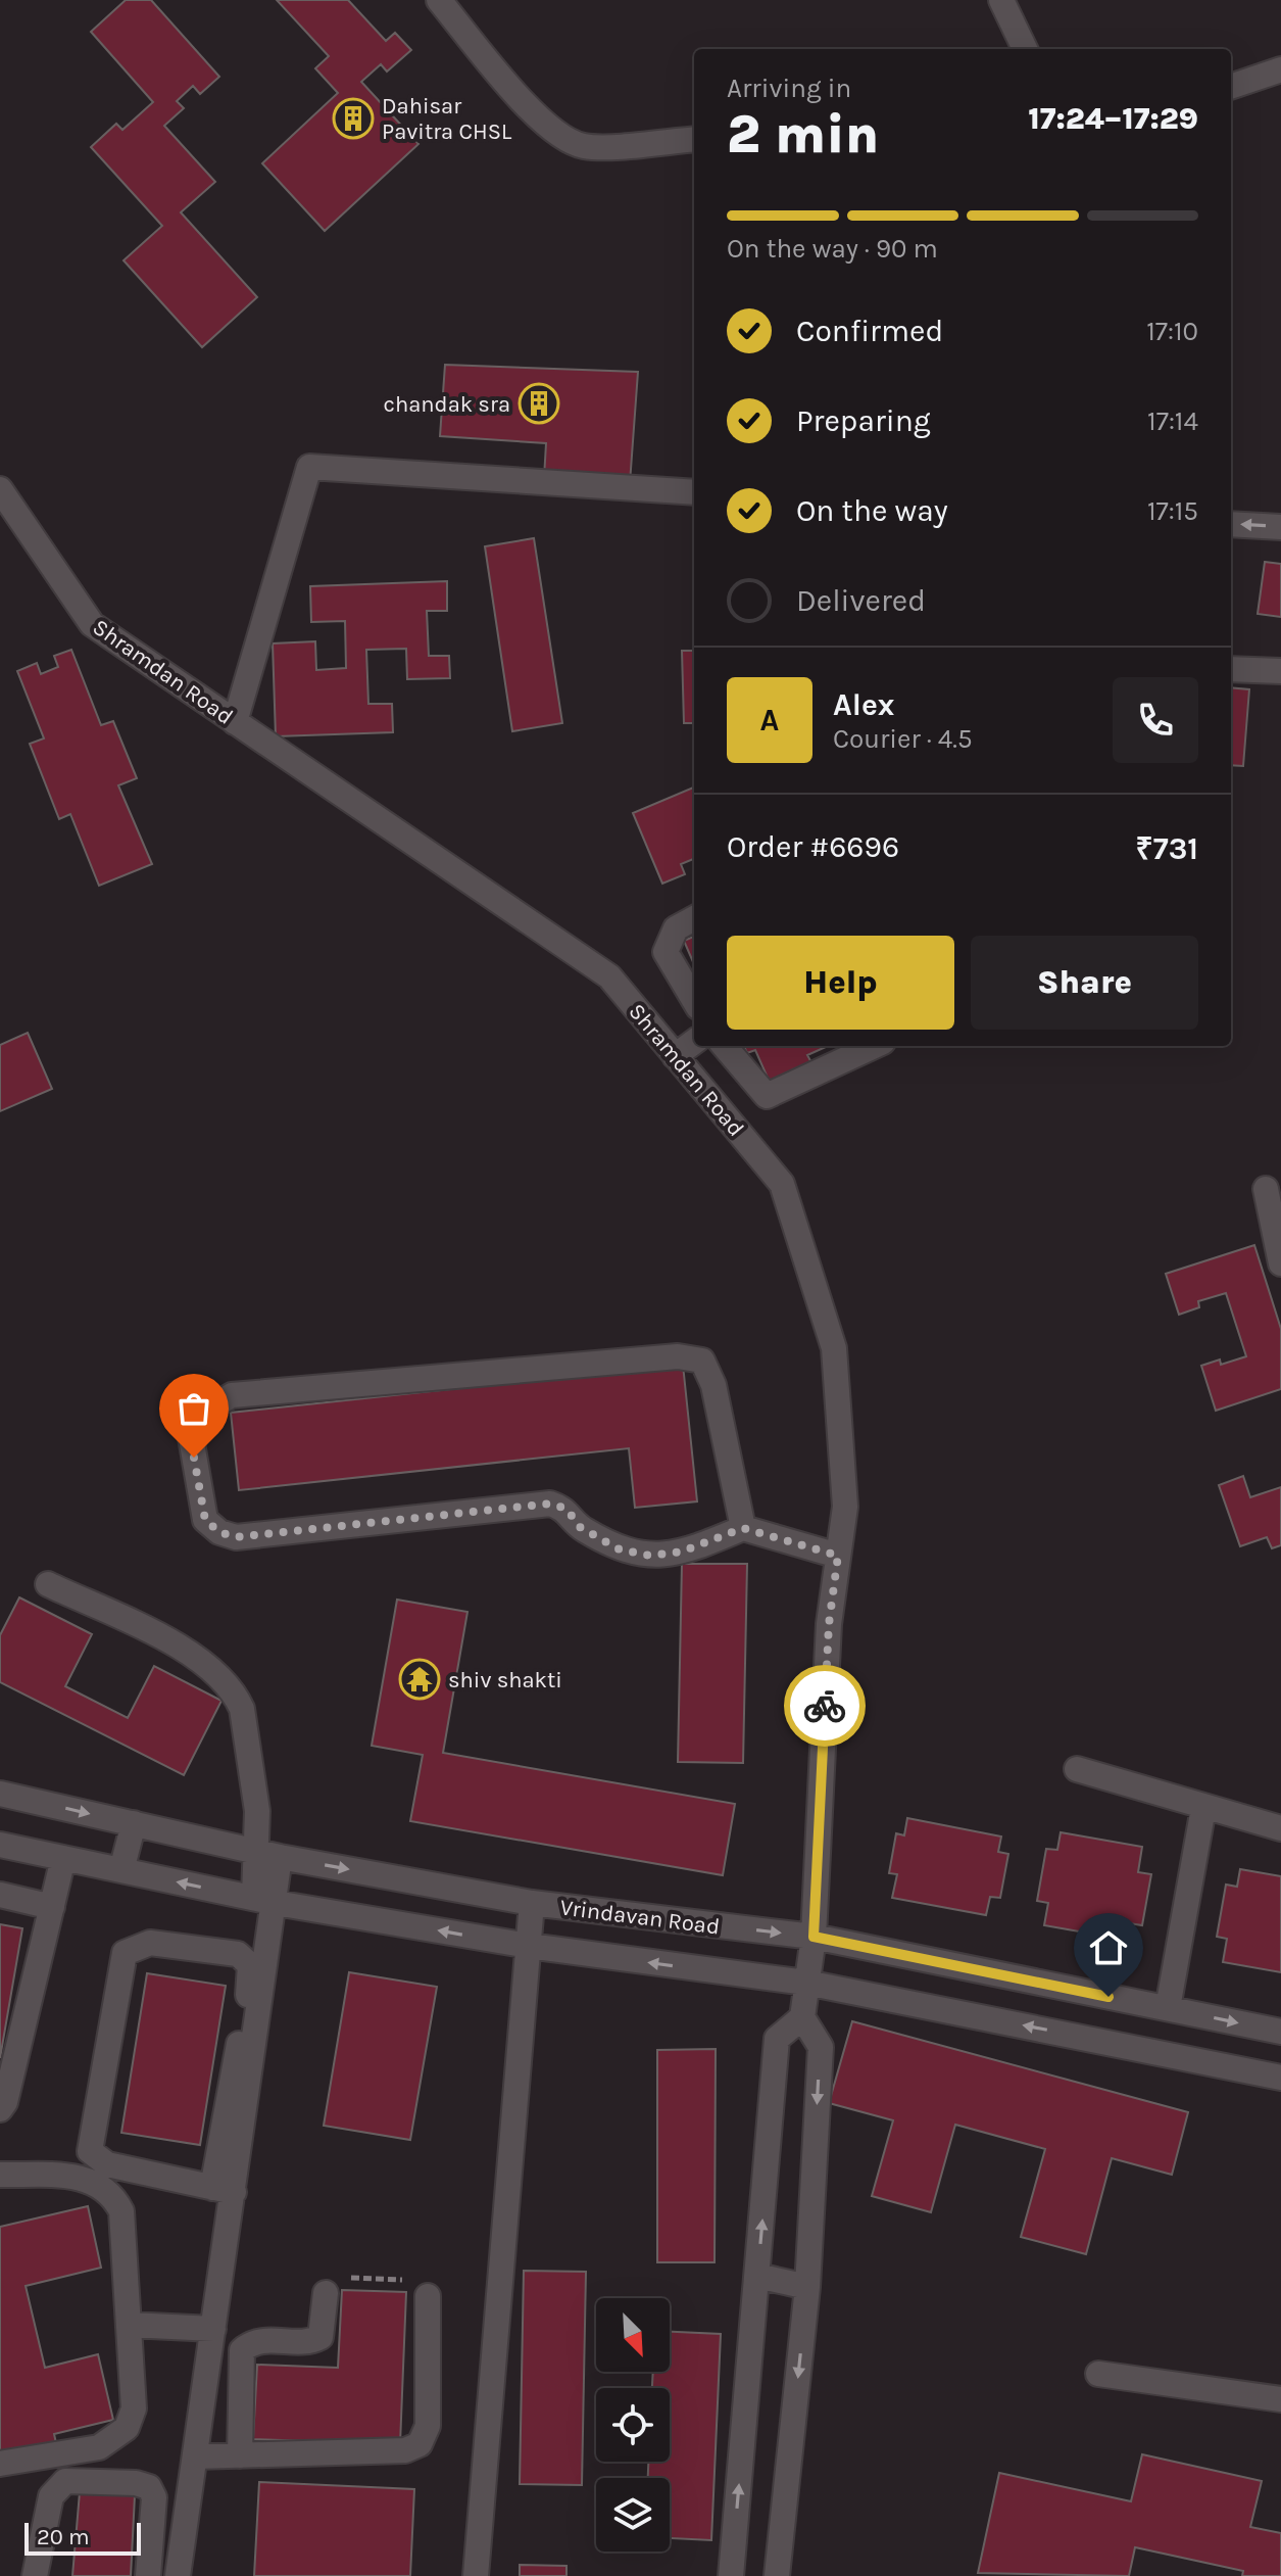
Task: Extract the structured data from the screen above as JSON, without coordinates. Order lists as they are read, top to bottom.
{
  "streets": {
    "street": ["Shramdan Road", "Vrindavan Road"]
  },
  "crossings": [
    ["Shramdan Road", "Vrindavan Road"]
  ],
  "places": {
    "building": ["Dahisar Pavitra CHSL", "chandak sra"],
    "temple": ["shiv shakti"]
  },
  "scale_bar": "20 m",
  "north": "bottom right",
  "page": {
    "heading": ["2 min", "Arriving in", "17:24–17:29"],
    "panel": [
      "Alex",
      "Courier · 4.5",
      "Order #6696",
      "₹731"
    ],
    "bar": "On the way · 90 m",
    "list": [
      ["Confirmed", "17:10"],
      ["Preparing", "17:14"],
      ["On the way", "17:15"],
      "Delivered"
    ],
    "round": "A",
    "buttons": ["Help", "Share"],
    "scale": "20 m"
  }
}
